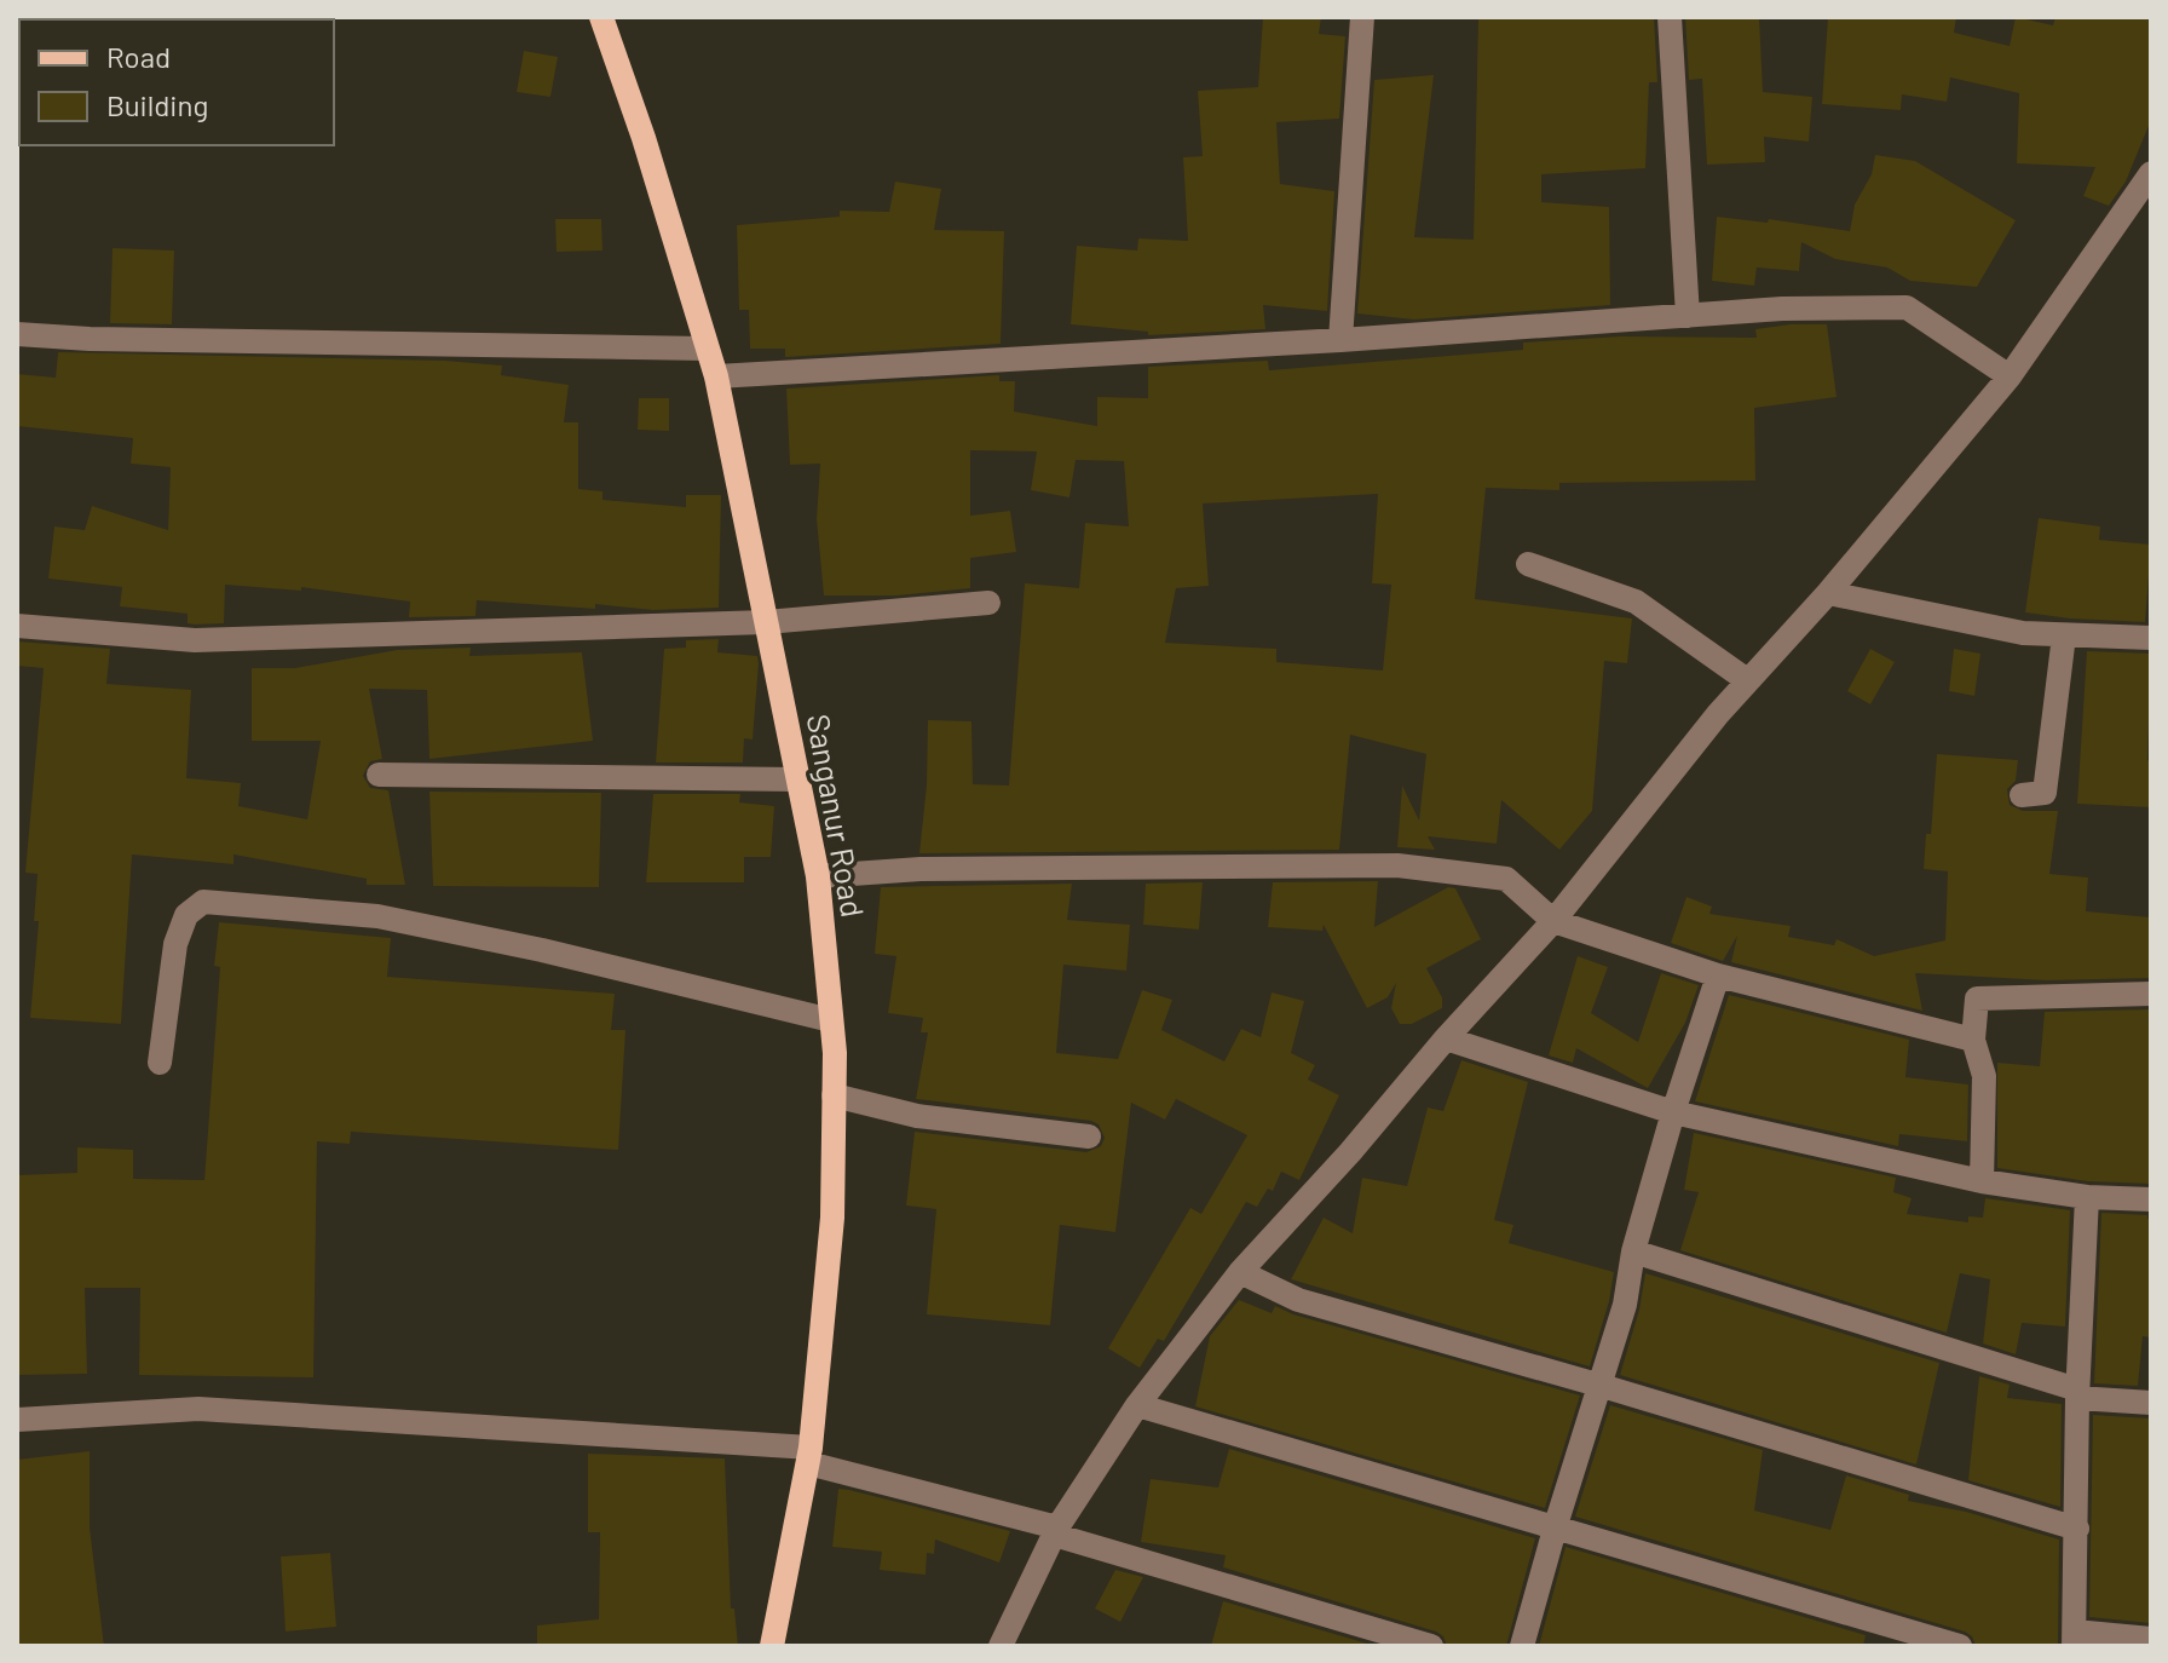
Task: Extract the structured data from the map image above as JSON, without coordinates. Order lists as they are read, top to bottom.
{
  "streets": {
    "main road": ["Sanganur Road"]
  },
  "legend": ["Road", "Building"]
}
